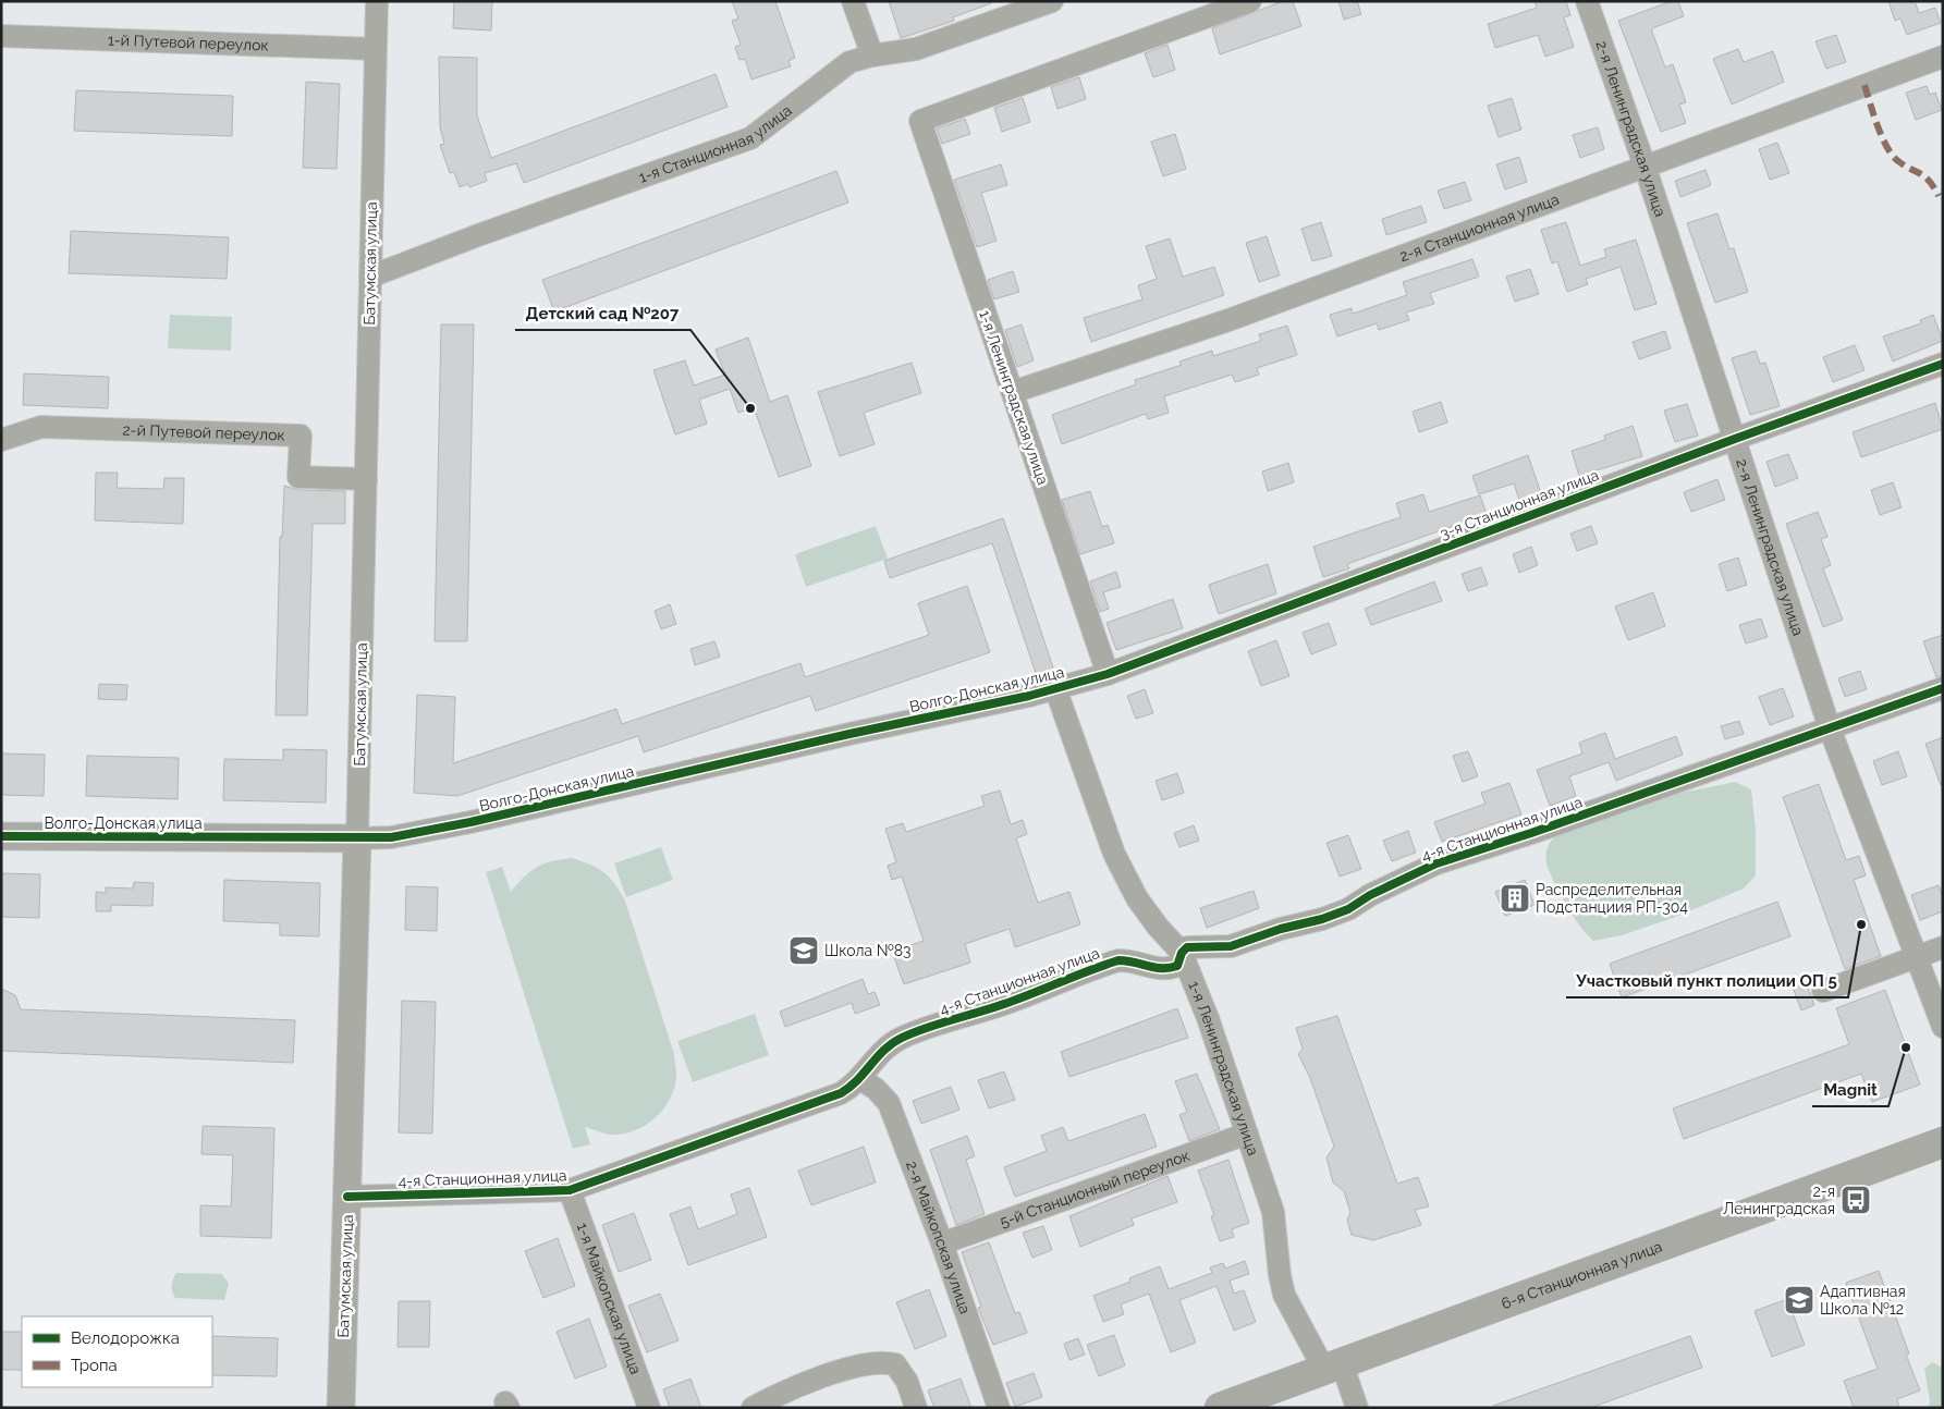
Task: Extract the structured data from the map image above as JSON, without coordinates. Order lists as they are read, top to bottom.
{
  "streets": {
    "main road": ["6-я Станционная улица"],
    "street": [
      "1-й Путевой переулок",
      "2-я Ленинградская улица",
      "1-я Станционная улица",
      "2-я Станционная улица",
      "Батумская улица",
      "1-я Ленинградская улица",
      "2-й Путевой переулок",
      "3-я Станционная улица",
      "Волго-Донская улица",
      "4-я Станционная улица",
      "5-й Станционный переулок",
      "2-я Майкопская улица",
      "1-я Майкопская улица"
    ]
  },
  "crossings": [
    ["1-й Путевой переулок", "Батумская улица"],
    ["2-я Ленинградская улица", "2-я Станционная улица"],
    ["2-я Ленинградская улица", "3-я Станционная улица"],
    ["2-я Ленинградская улица", "4-я Станционная улица"],
    ["1-я Станционная улица", "Батумская улица"],
    ["2-я Станционная улица", "1-я Ленинградская улица"],
    ["Батумская улица", "2-й Путевой переулок"],
    ["Батумская улица", "Волго-Донская улица"],
    ["Батумская улица", "4-я Станционная улица"],
    ["1-я Ленинградская улица", "3-я Станционная улица"],
    ["1-я Ленинградская улица", "Волго-Донская улица"],
    ["1-я Ленинградская улица", "4-я Станционная улица"],
    ["1-я Ленинградская улица", "5-й Станционный переулок"],
    ["1-я Ленинградская улица", "6-я Станционная улица"],
    ["3-я Станционная улица", "Волго-Донская улица"],
    ["4-я Станционная улица", "2-я Майкопская улица"],
    ["4-я Станционная улица", "1-я Майкопская улица"],
    ["5-й Станционный переулок", "2-я Майкопская улица"]
  ],
  "places": {
    "other": ["Детский сад №207", "Участковый пункт полиции ОП 5", "Magnit"],
    "building": ["Распределительная Подстанциия РП-304"],
    "school or university": ["Школа №83", "Адаптивная Школа №12"],
    "bus stop": ["2-я Ленинградская"]
  },
  "legend": ["Велодорожка", "Тропа"]
}
